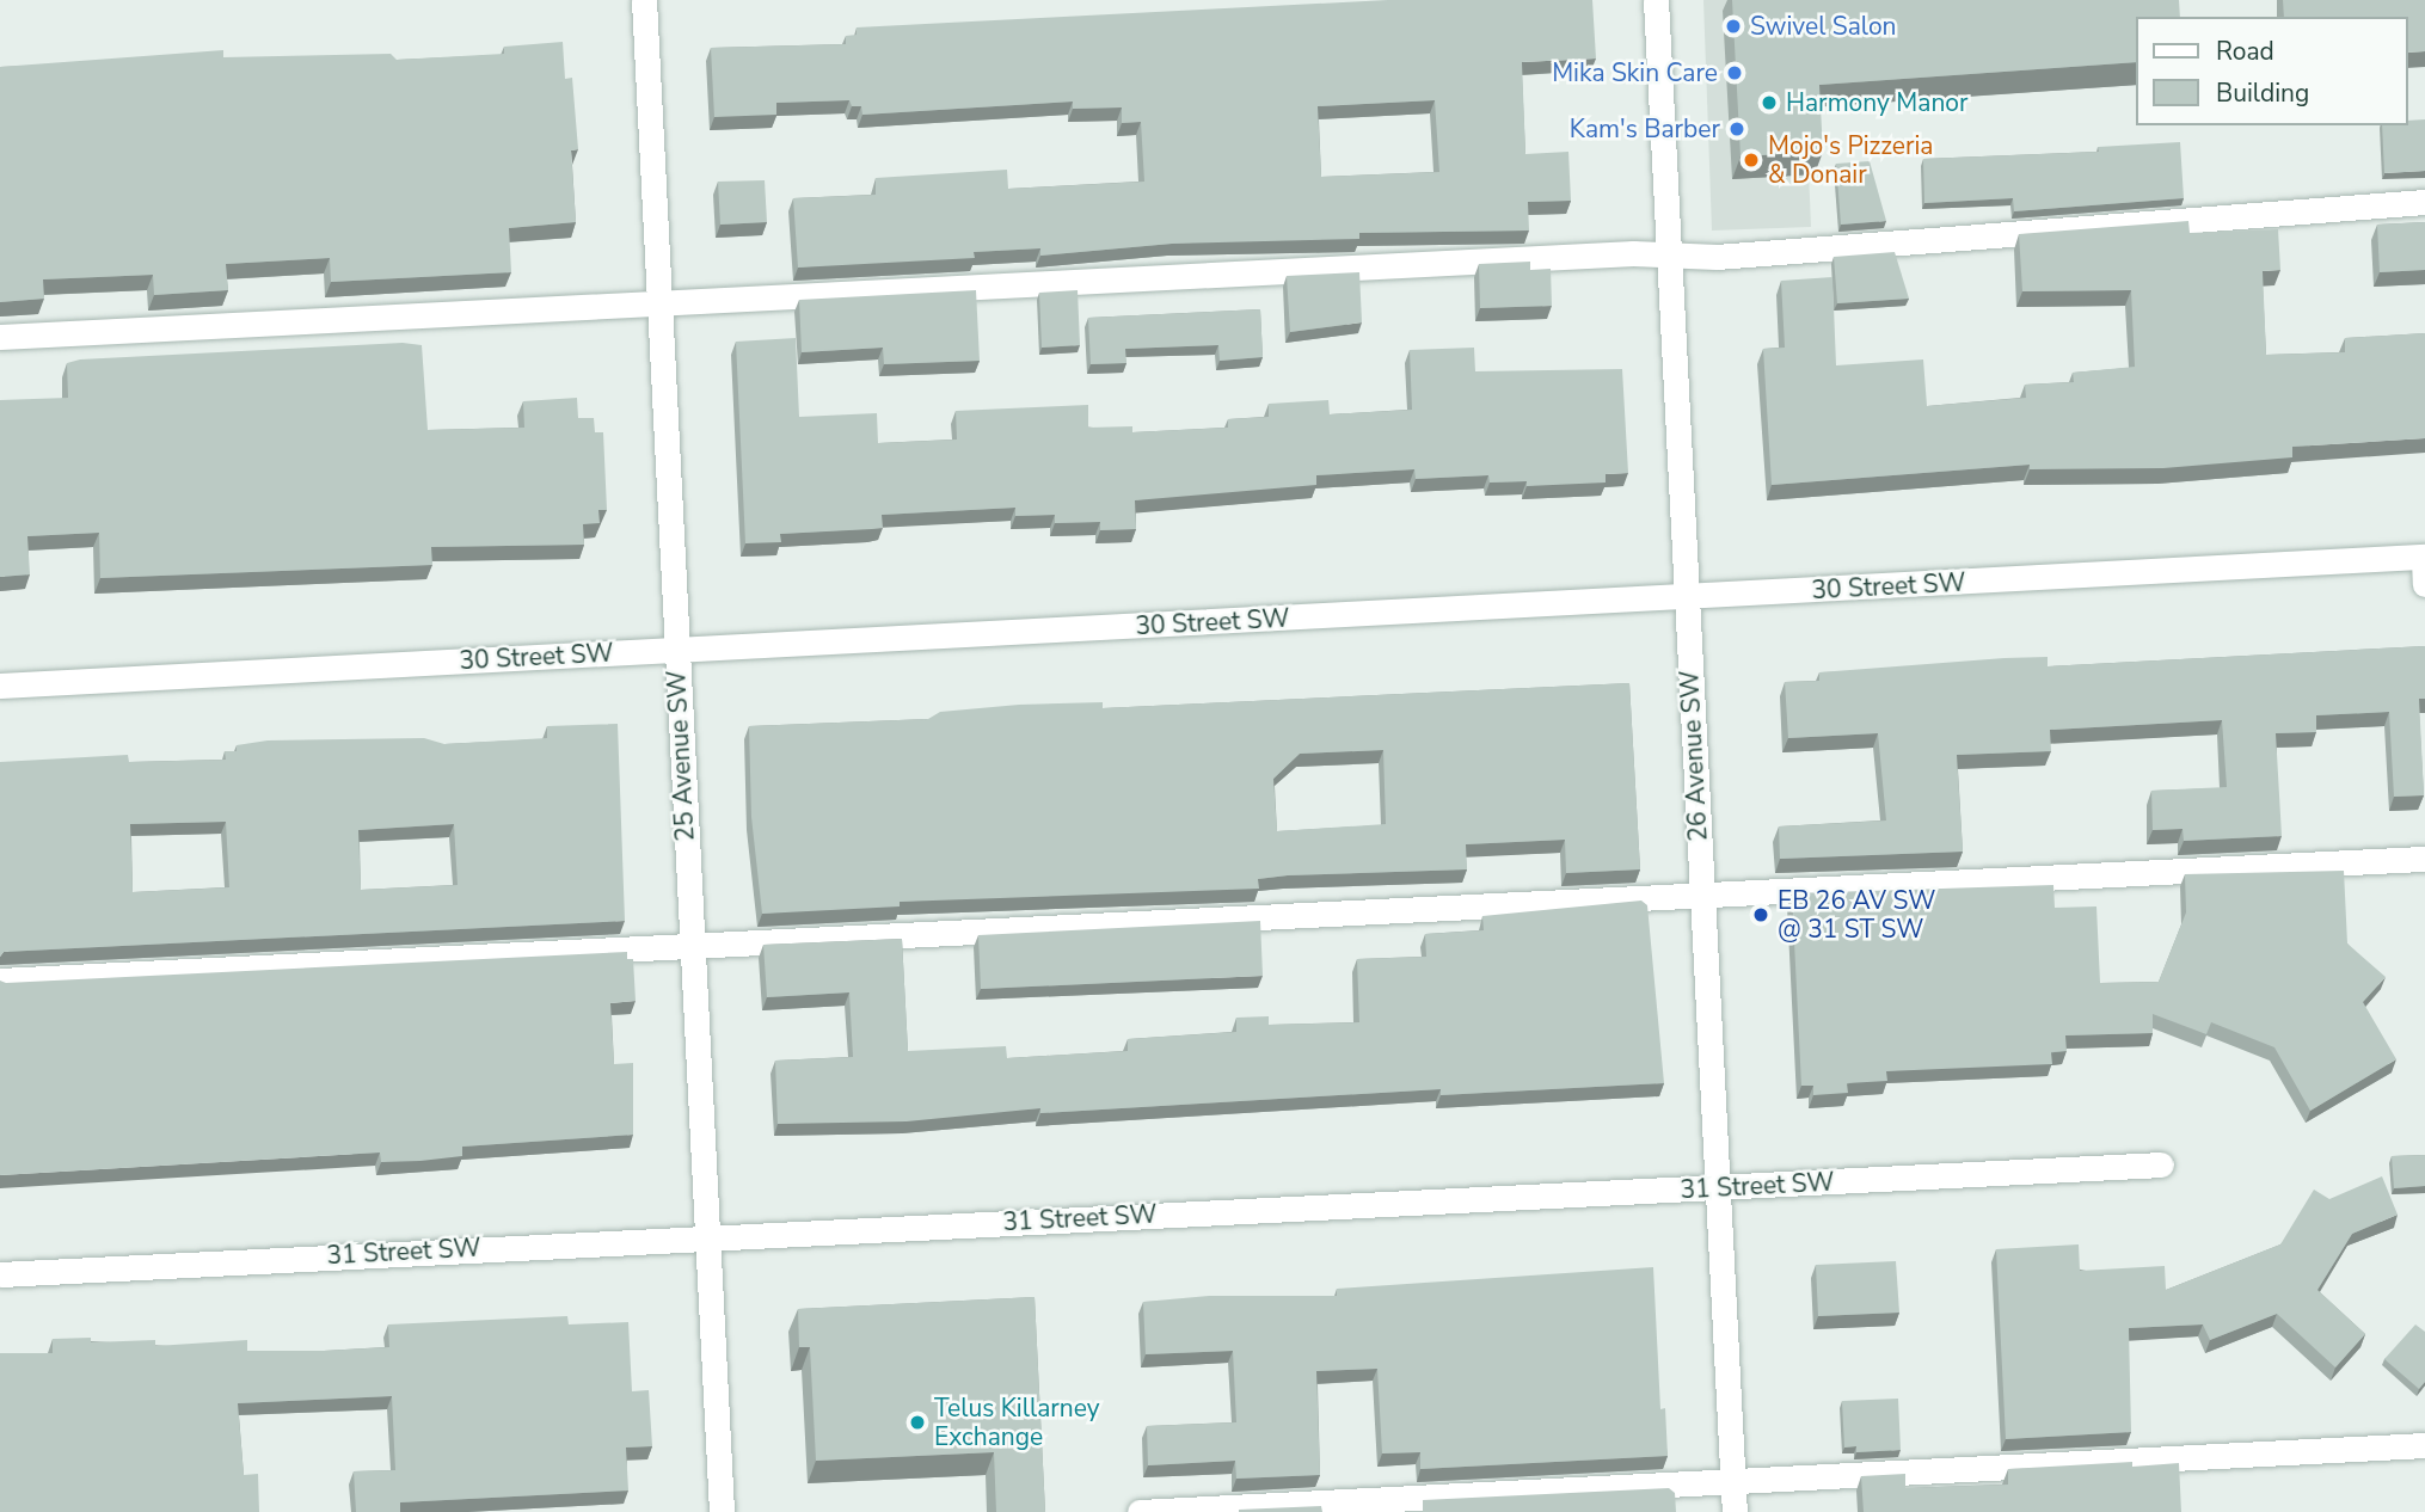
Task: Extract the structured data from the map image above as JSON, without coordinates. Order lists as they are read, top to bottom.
{
  "streets": {
    "street": [
      "30 Street SW",
      "25 Avenue SW",
      "26 Avenue SW",
      "31 Street SW"
    ]
  },
  "crossings": [
    ["30 Street SW", "25 Avenue SW"],
    ["30 Street SW", "26 Avenue SW"],
    ["25 Avenue SW", "31 Street SW"],
    ["26 Avenue SW", "31 Street SW"]
  ],
  "places": [
    "Swivel Salon",
    "Mika Skin Care",
    "Harmony Manor",
    "Kam's Barber",
    "Mojo's Pizzeria & Donair",
    "EB 26 AV SW @ 31 ST SW",
    "Telus Killarney Exchange"
  ],
  "legend": ["Road", "Building"]
}
